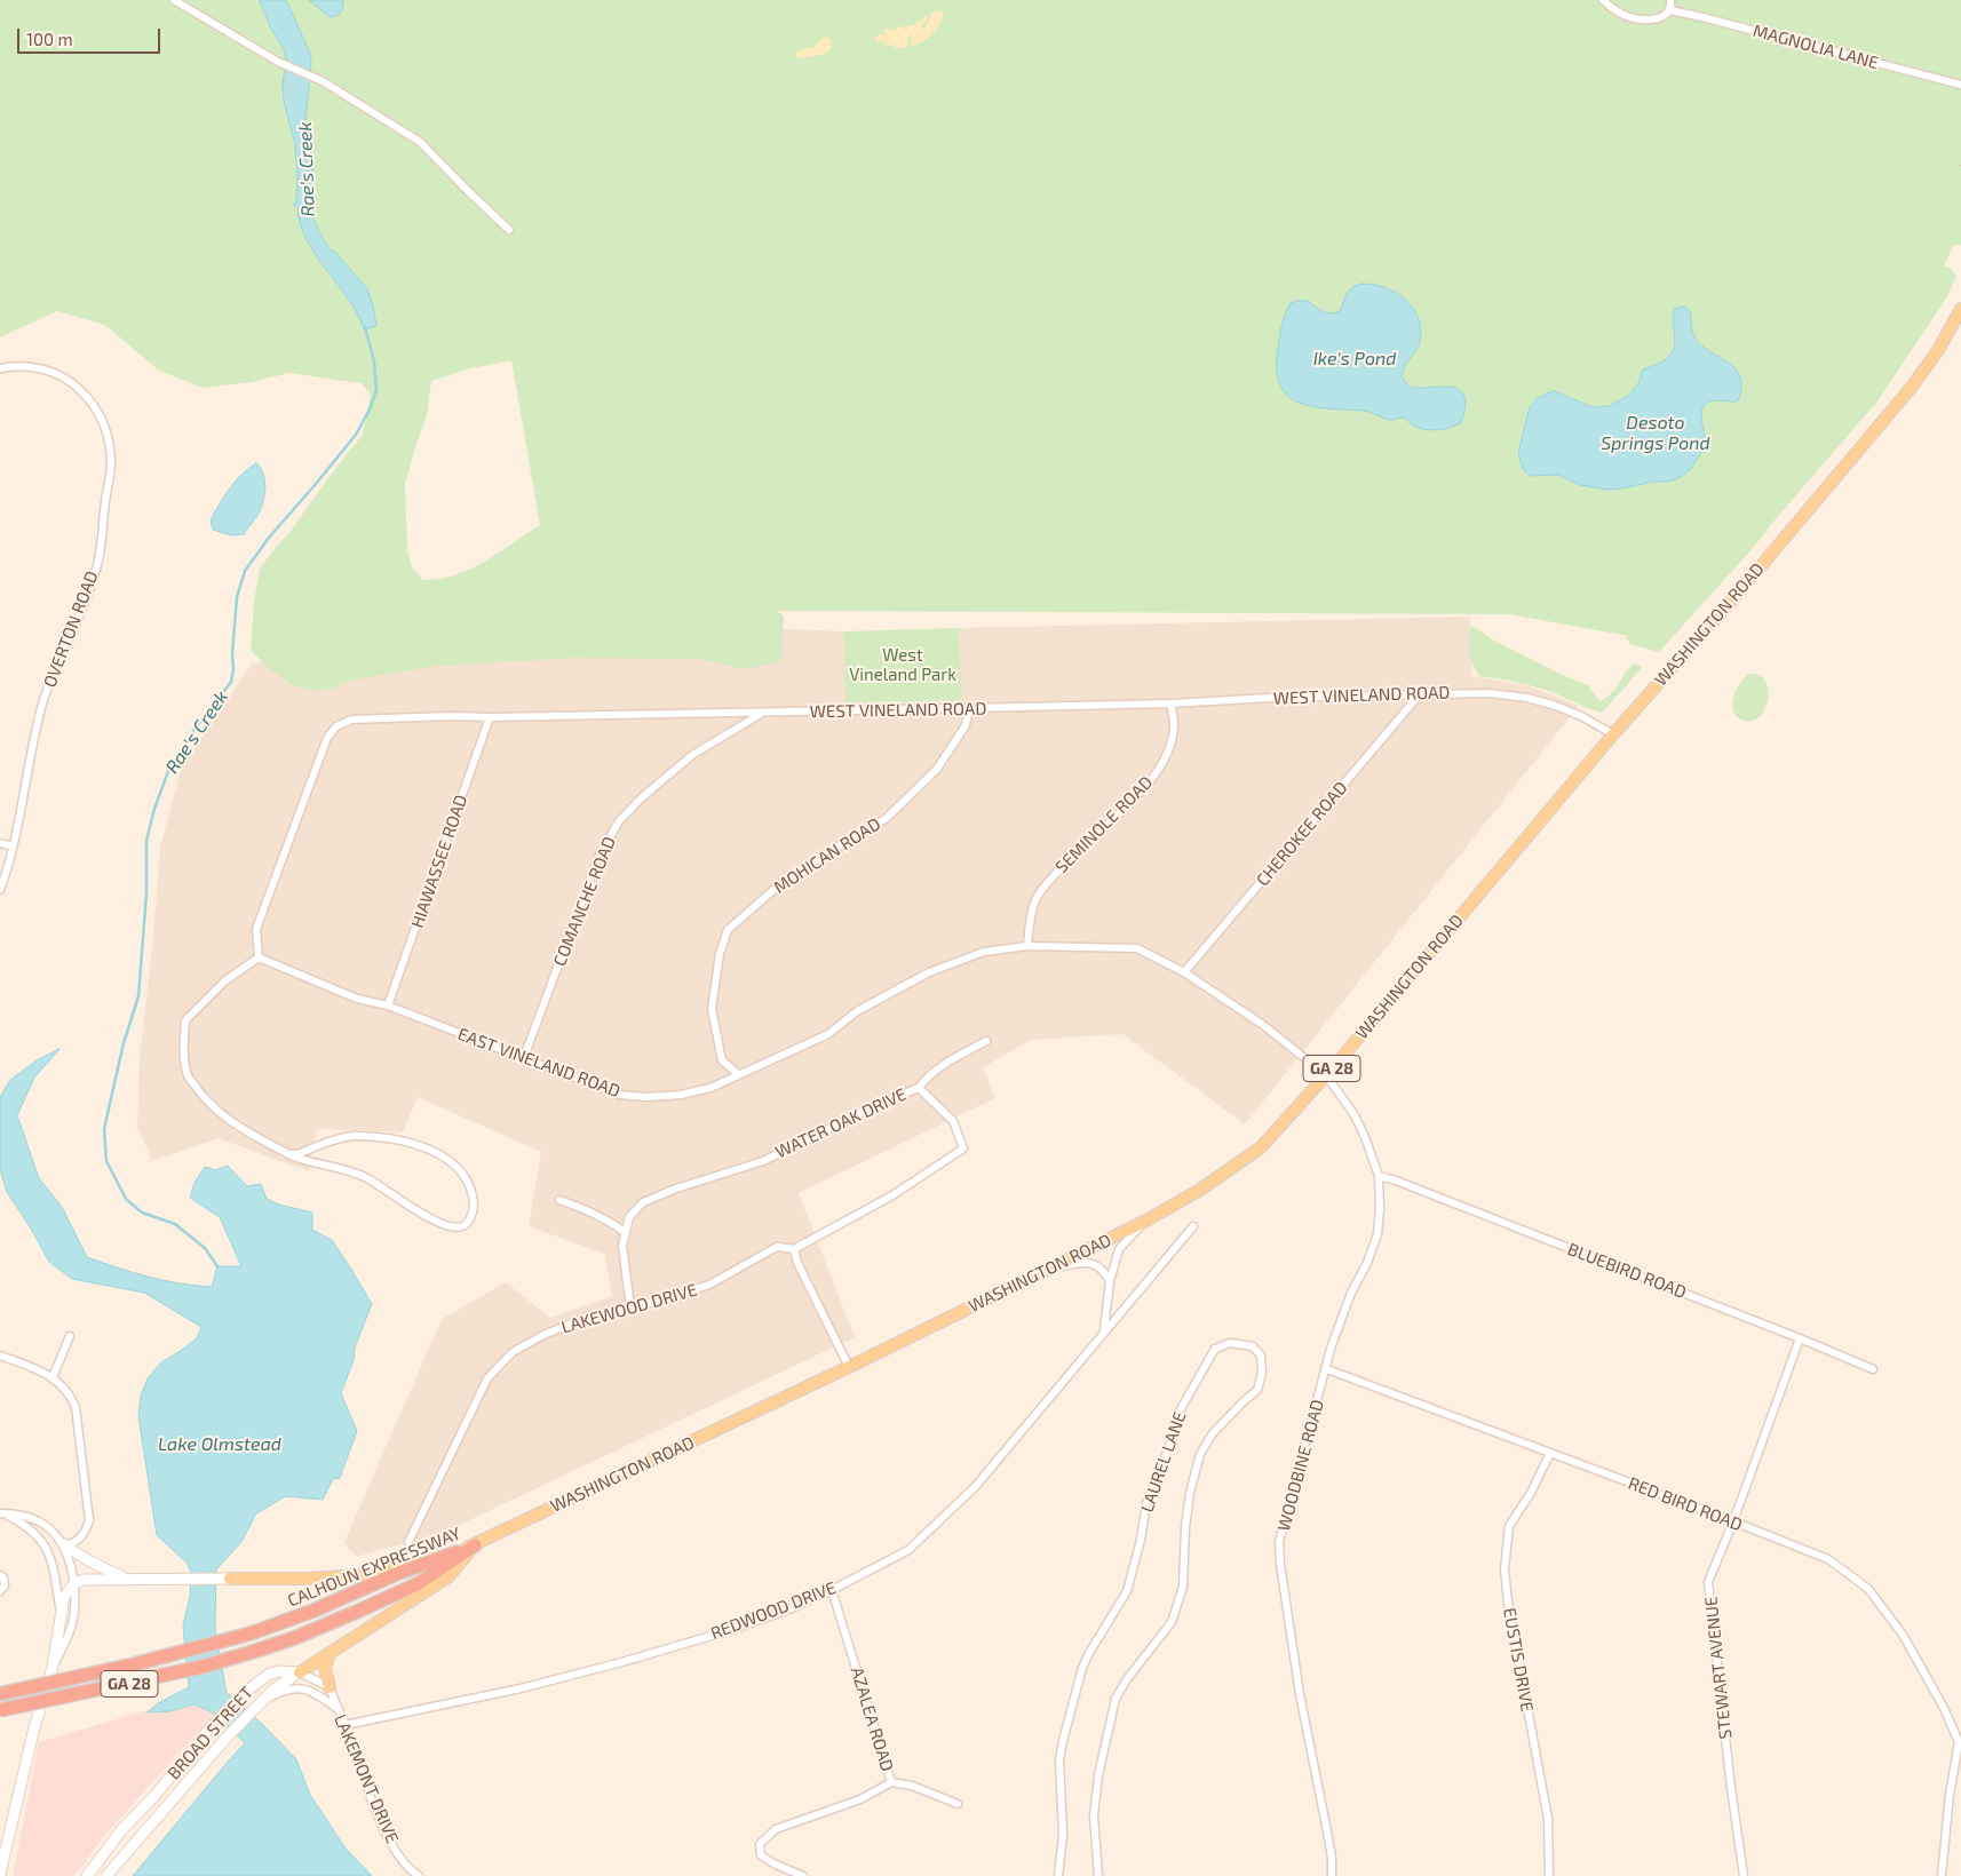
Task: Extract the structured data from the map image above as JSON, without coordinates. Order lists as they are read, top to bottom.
{
  "streets": {
    "highway": ["GA 28", "CALHOUN EXPRESSWAY"],
    "main road": ["WASHINGTON ROAD", "BROAD STREET"],
    "street": [
      "MAGNOLIA LANE",
      "OVERTON ROAD",
      "WEST VINELAND ROAD",
      "SEMINOLE ROAD",
      "CHEROKEE ROAD",
      "MOHICAN ROAD",
      "HIAWASSEE ROAD",
      "COMANCHE ROAD",
      "EAST VINELAND ROAD",
      "WATER OAK DRIVE",
      "BLUEBIRD ROAD",
      "LAKEWOOD DRIVE",
      "LAUREL LANE",
      "WOODBINE ROAD",
      "RED BIRD ROAD",
      "REDWOOD DRIVE",
      "EUSTIS DRIVE",
      "STEWART AVENUE",
      "AZALEA ROAD",
      "LAKEMONT DRIVE"
    ]
  },
  "crossings": [
    ["WASHINGTON ROAD", "WEST VINELAND ROAD"],
    ["WASHINGTON ROAD", "EAST VINELAND ROAD"],
    ["WASHINGTON ROAD", "WOODBINE ROAD"],
    ["WASHINGTON ROAD", "CALHOUN EXPRESSWAY"],
    ["WEST VINELAND ROAD", "SEMINOLE ROAD"],
    ["WEST VINELAND ROAD", "CHEROKEE ROAD"],
    ["WEST VINELAND ROAD", "MOHICAN ROAD"],
    ["WEST VINELAND ROAD", "HIAWASSEE ROAD"],
    ["WEST VINELAND ROAD", "COMANCHE ROAD"],
    ["WEST VINELAND ROAD", "EAST VINELAND ROAD"],
    ["SEMINOLE ROAD", "EAST VINELAND ROAD"],
    ["CHEROKEE ROAD", "EAST VINELAND ROAD"],
    ["MOHICAN ROAD", "EAST VINELAND ROAD"],
    ["HIAWASSEE ROAD", "EAST VINELAND ROAD"],
    ["COMANCHE ROAD", "EAST VINELAND ROAD"],
    ["EAST VINELAND ROAD", "WOODBINE ROAD"],
    ["WATER OAK DRIVE", "LAKEWOOD DRIVE"],
    ["BLUEBIRD ROAD", "WOODBINE ROAD"],
    ["BLUEBIRD ROAD", "STEWART AVENUE"],
    ["WOODBINE ROAD", "RED BIRD ROAD"],
    ["RED BIRD ROAD", "EUSTIS DRIVE"],
    ["RED BIRD ROAD", "STEWART AVENUE"],
    ["REDWOOD DRIVE", "AZALEA ROAD"],
    ["REDWOOD DRIVE", "LAKEMONT DRIVE"],
    ["BROAD STREET", "LAKEMONT DRIVE"]
  ],
  "water": [
    "Rae's Creek",
    "Ike's Pond",
    "Desoto Springs Pond",
    "Lake Olmstead"
  ],
  "parks": ["West Vineland Park"],
  "scale_bar": "100 m"
}
